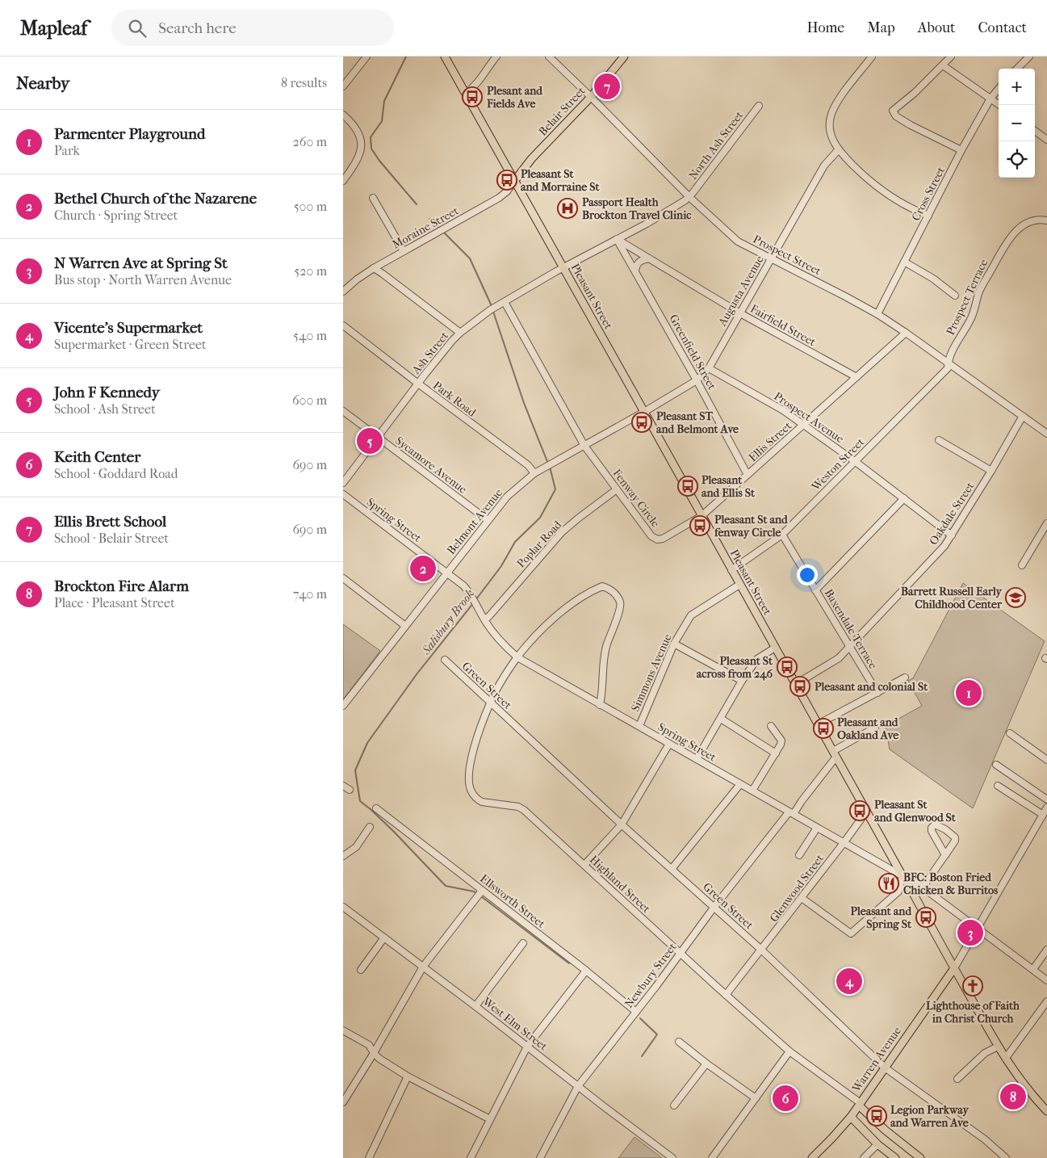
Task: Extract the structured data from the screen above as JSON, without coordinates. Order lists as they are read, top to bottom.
{
  "streets": {
    "main road": ["Belair Street", "Pleasant Street", "Warren Avenue"],
    "street": [
      "North Ash Street",
      "Cross Street",
      "Moraine Street",
      "Prospect Street",
      "Augusta Avenue",
      "Prospect Terrace",
      "Fairfield Street",
      "Greenfield Street",
      "Ash Street",
      "Park Road",
      "Prospect Avenue",
      "Ellis Street",
      "Weston Street",
      "Sycamore Avenue",
      "Fenway Circle",
      "Oakdale Street",
      "Spring Street",
      "Belmont Avenue",
      "Poplar Road",
      "Baxendale Terrace",
      "Simmons Avenue",
      "Green Street",
      "Highland Street",
      "Glenwood Street",
      "Ellsworth Street",
      "Newbury Street",
      "West Elm Street"
    ]
  },
  "crossings": [
    ["Belair Street", "Moraine Street"],
    ["Belair Street", "Prospect Street"],
    ["Belair Street", "Pleasant Street"],
    ["North Ash Street", "Prospect Street"],
    ["North Ash Street", "Pleasant Street"],
    ["North Ash Street", "Fairfield Street"],
    ["North Ash Street", "Greenfield Street"],
    ["North Ash Street", "Ash Street"],
    ["Cross Street", "Prospect Street"],
    ["Moraine Street", "Pleasant Street"],
    ["Prospect Street", "Augusta Avenue"],
    ["Prospect Street", "Prospect Terrace"],
    ["Prospect Street", "Ellis Street"],
    ["Prospect Street", "Weston Street"],
    ["Prospect Street", "Oakdale Street"],
    ["Augusta Avenue", "Pleasant Street"],
    ["Augusta Avenue", "Fairfield Street"],
    ["Augusta Avenue", "Greenfield Street"],
    ["Augusta Avenue", "Prospect Avenue"],
    ["Augusta Avenue", "Belmont Avenue"],
    ["Pleasant Street", "Ash Street"],
    ["Pleasant Street", "Ellis Street"],
    ["Pleasant Street", "Weston Street"],
    ["Pleasant Street", "Fenway Circle"],
    ["Pleasant Street", "Oakdale Street"],
    ["Pleasant Street", "Spring Street"],
    ["Pleasant Street", "Belmont Avenue"],
    ["Pleasant Street", "Simmons Avenue"],
    ["Pleasant Street", "Glenwood Street"],
    ["Pleasant Street", "Newbury Street"],
    ["Pleasant Street", "Warren Avenue"],
    ["Prospect Terrace", "Weston Street"],
    ["Fairfield Street", "Greenfield Street"],
    ["Fairfield Street", "Ellis Street"],
    ["Greenfield Street", "Ellis Street"],
    ["Ash Street", "Park Road"],
    ["Ash Street", "Sycamore Avenue"],
    ["Ash Street", "Fenway Circle"],
    ["Park Road", "Belmont Avenue"],
    ["Prospect Avenue", "Ellis Street"],
    ["Prospect Avenue", "Weston Street"],
    ["Prospect Avenue", "Oakdale Street"],
    ["Ellis Street", "Fenway Circle"],
    ["Weston Street", "Baxendale Terrace"],
    ["Sycamore Avenue", "Belmont Avenue"],
    ["Fenway Circle", "Belmont Avenue"],
    ["Fenway Circle", "Poplar Road"],
    ["Oakdale Street", "Baxendale Terrace"],
    ["Spring Street", "Belmont Avenue"],
    ["Spring Street", "Poplar Road"],
    ["Spring Street", "Simmons Avenue"],
    ["Spring Street", "Highland Street"],
    ["Spring Street", "Glenwood Street"],
    ["Spring Street", "Newbury Street"],
    ["Green Street", "Highland Street"],
    ["Green Street", "Glenwood Street"],
    ["Green Street", "Newbury Street"],
    ["Green Street", "Warren Avenue"],
    ["Highland Street", "Glenwood Street"],
    ["Highland Street", "Newbury Street"],
    ["Highland Street", "Warren Avenue"],
    ["Ellsworth Street", "Newbury Street"],
    ["Newbury Street", "West Elm Street"]
  ],
  "water": ["Salisbury Brook"],
  "places": {
    "bus stop": [
      "Plesant and Fields Ave",
      "Pleasant St and Morraine St",
      "Pleasant ST and Belmont Ave",
      "Pleasant and Ellis St",
      "Pleasant St and fenway Circle",
      "Pleasant St across from 246",
      "Pleasant and colonial St",
      "Pleasant and Oakland Ave",
      "Pleasant St and Glenwood St",
      "Pleasant and Spring St",
      "Legion Parkway and Warren Ave"
    ],
    "hospital": ["Passport Health Brockton Travel Clinic"],
    "school or university": ["Barrett Russell Early Childhood Center"],
    "restaurant": ["BFC: Boston Fried Chicken & Burritos"],
    "church": ["Lighthouse of Faith in Christ Church"]
  },
  "page": {
    "header": "Mapleaf",
    "search": "Search here",
    "nav": [
      "Home",
      "Map",
      "About",
      "Contact"
    ],
    "heading": ["Nearby", "8 results"],
    "map_buttons": ["+", "−"],
    "pins": [
      "7",
      "5",
      "2",
      "1",
      "3",
      "4",
      "8",
      "6"
    ],
    "list": [
      {
        "mark": "1",
        "name": "Parmenter Playground",
        "note": "Park",
        "value": "260 m"
      },
      {
        "mark": "2",
        "name": "Bethel Church of the Nazarene",
        "note": "Church · Spring Street",
        "value": "500 m"
      },
      {
        "mark": "3",
        "name": "N Warren Ave at Spring St",
        "note": "Bus stop · North Warren Avenue",
        "value": "520 m"
      },
      {
        "mark": "4",
        "name": "Vicente's Supermarket",
        "note": "Supermarket · Green Street",
        "value": "540 m"
      },
      {
        "mark": "5",
        "name": "John F Kennedy",
        "note": "School · Ash Street",
        "value": "600 m"
      },
      {
        "mark": "6",
        "name": "Keith Center",
        "note": "School · Goddard Road",
        "value": "690 m"
      },
      {
        "mark": "7",
        "name": "Ellis Brett School",
        "note": "School · Belair Street",
        "value": "690 m"
      },
      {
        "mark": "8",
        "name": "Brockton Fire Alarm",
        "note": "Place · Pleasant Street",
        "value": "740 m"
      }
    ]
  }
}
